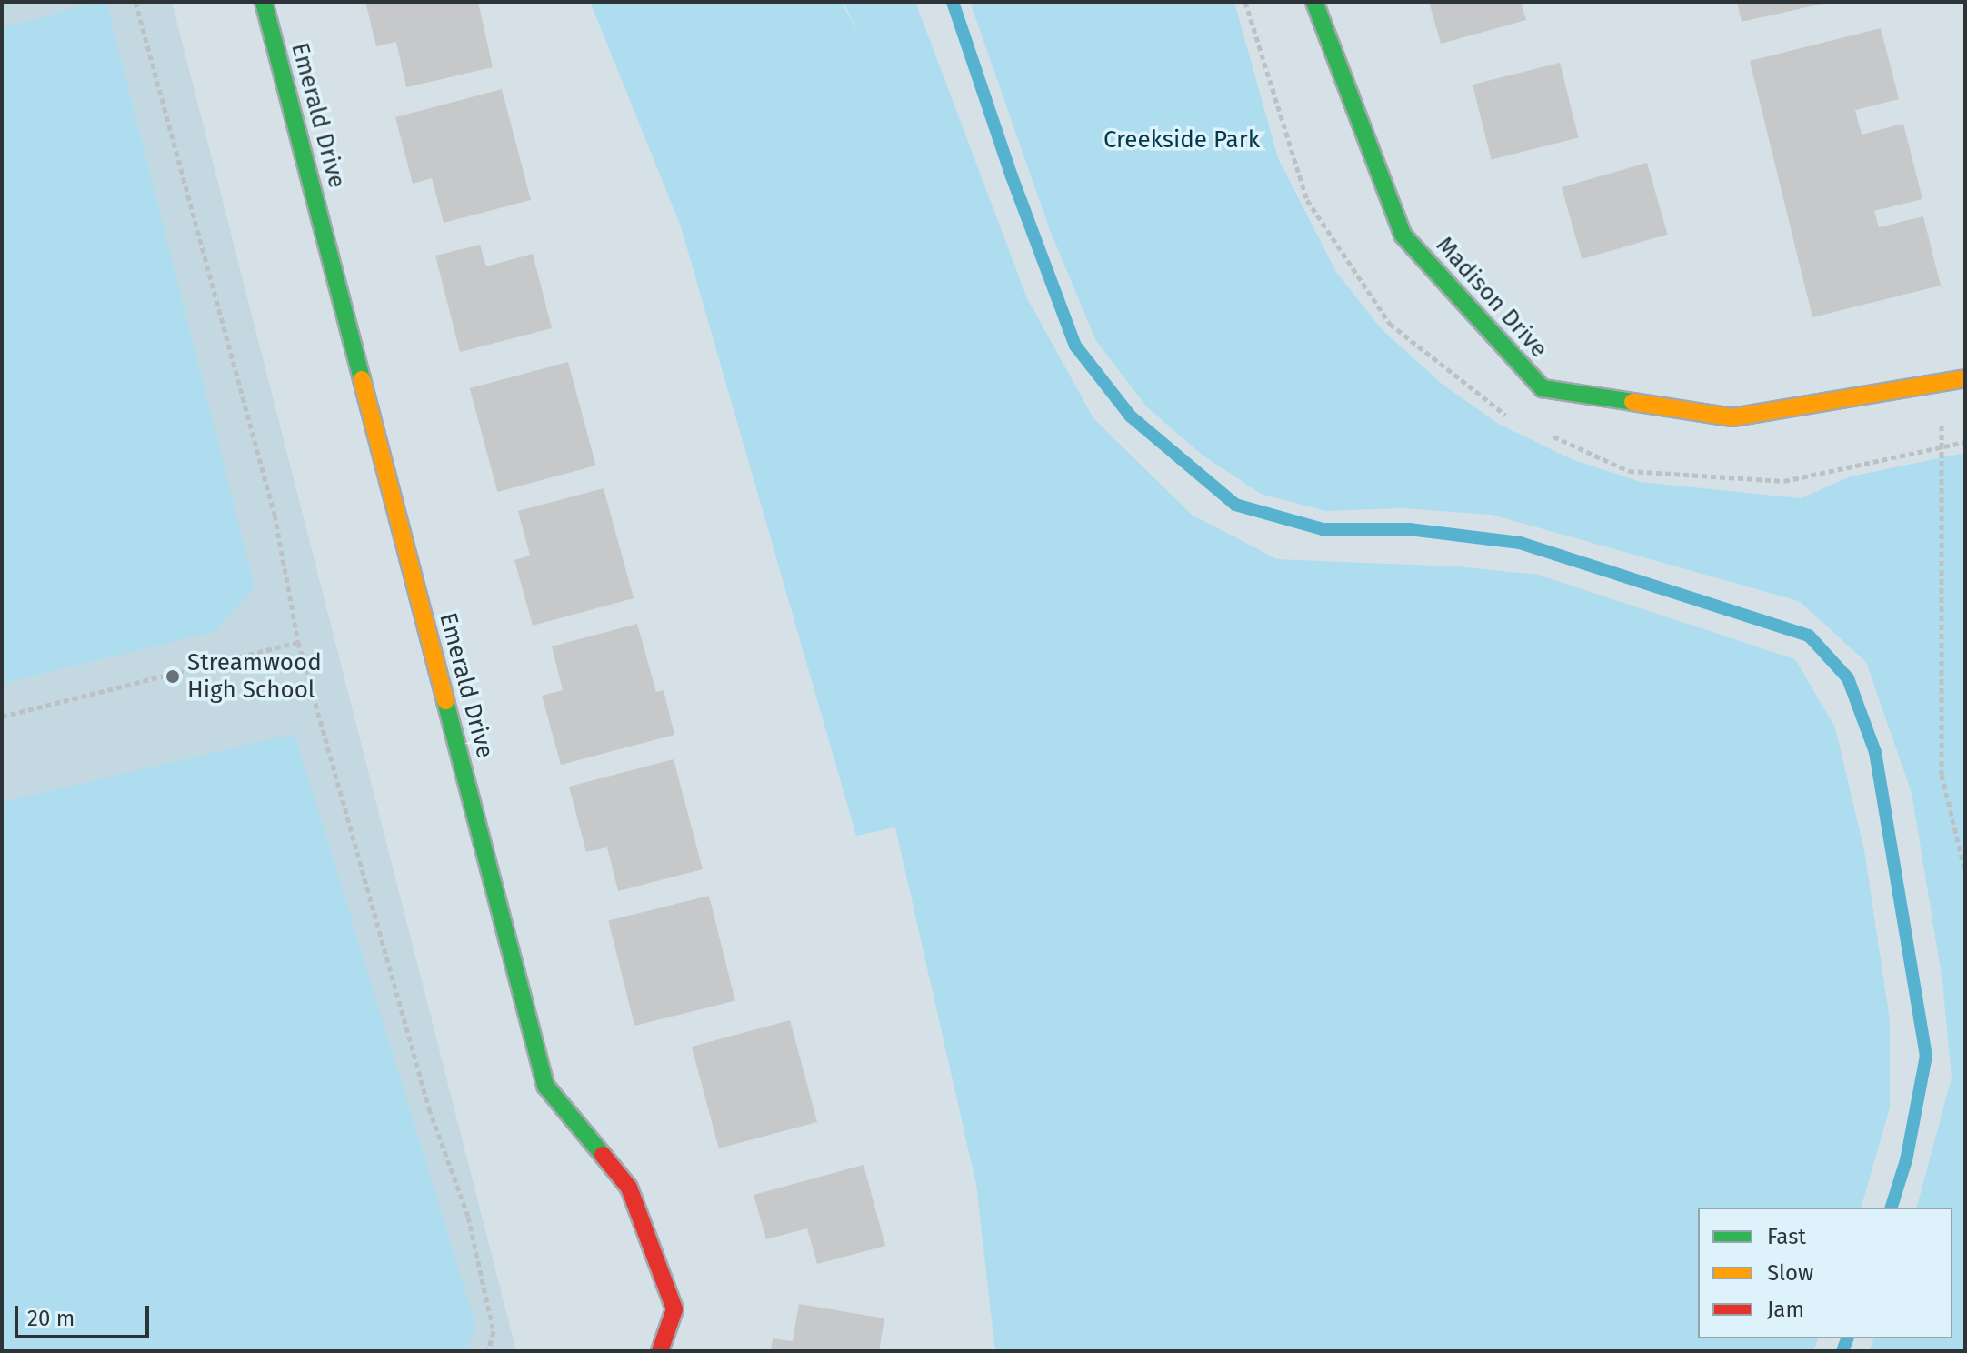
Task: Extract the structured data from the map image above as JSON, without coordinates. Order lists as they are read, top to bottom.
{
  "streets": {
    "street": ["Emerald Drive", "Madison Drive"]
  },
  "parks": ["Creekside Park"],
  "places": ["Streamwood High School"],
  "legend": ["Fast", "Slow", "Jam"],
  "scale_bar": "20 m"
}
